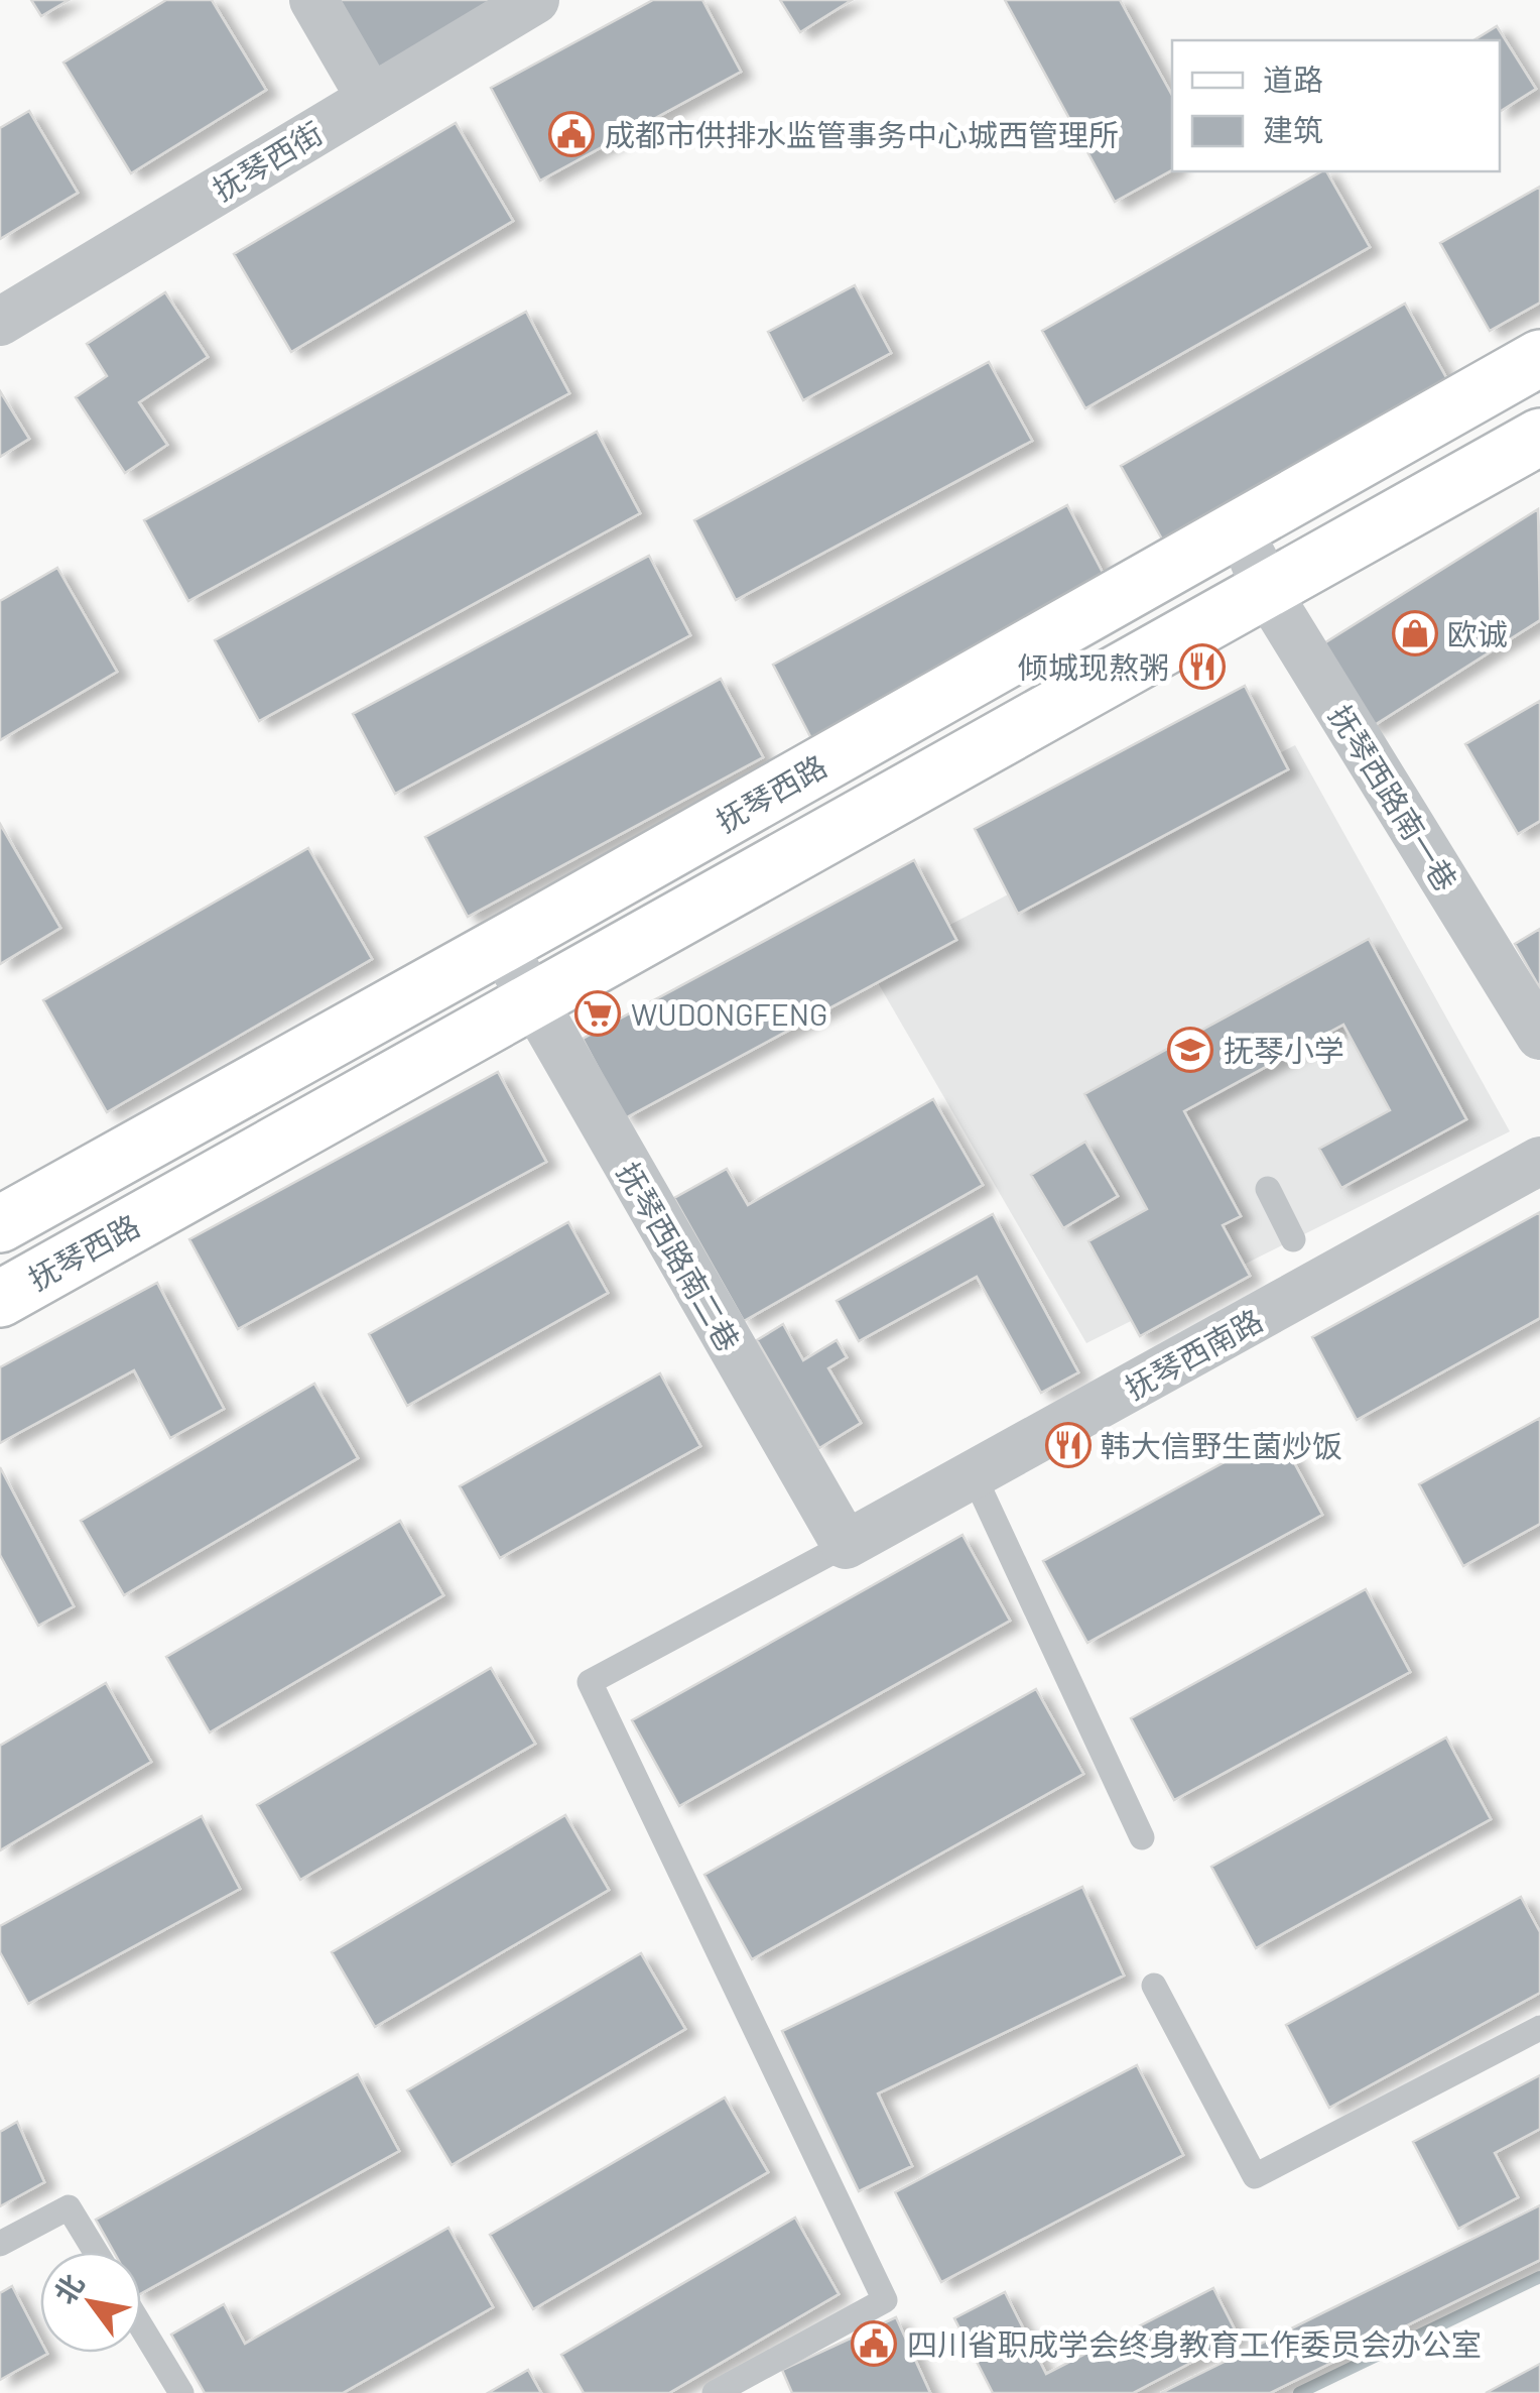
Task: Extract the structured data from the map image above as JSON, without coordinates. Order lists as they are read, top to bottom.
{
  "streets": {
    "main road": ["抚琴西路"],
    "street": [
      "抚琴西街",
      "抚琴西路南一巷",
      "抚琴西路南二巷",
      "抚琴西南路"
    ]
  },
  "crossings": [
    ["抚琴西路", "抚琴西路南一巷"],
    ["抚琴西路", "抚琴西路南二巷"],
    ["抚琴西路南二巷", "抚琴西南路"]
  ],
  "places": {
    "public building": ["成都市供排水监管事务中心城西管理所", "四川省职成学会终身教育工作委员会办公室"],
    "shop": ["欧诚"],
    "restaurant": ["倾城现熬粥", "韩大信野生菌炒饭"],
    "supermarket": ["WUDONGFENG"],
    "school or university": ["抚琴小学"]
  },
  "legend": ["道路", "建筑"],
  "north": "top left"
}
